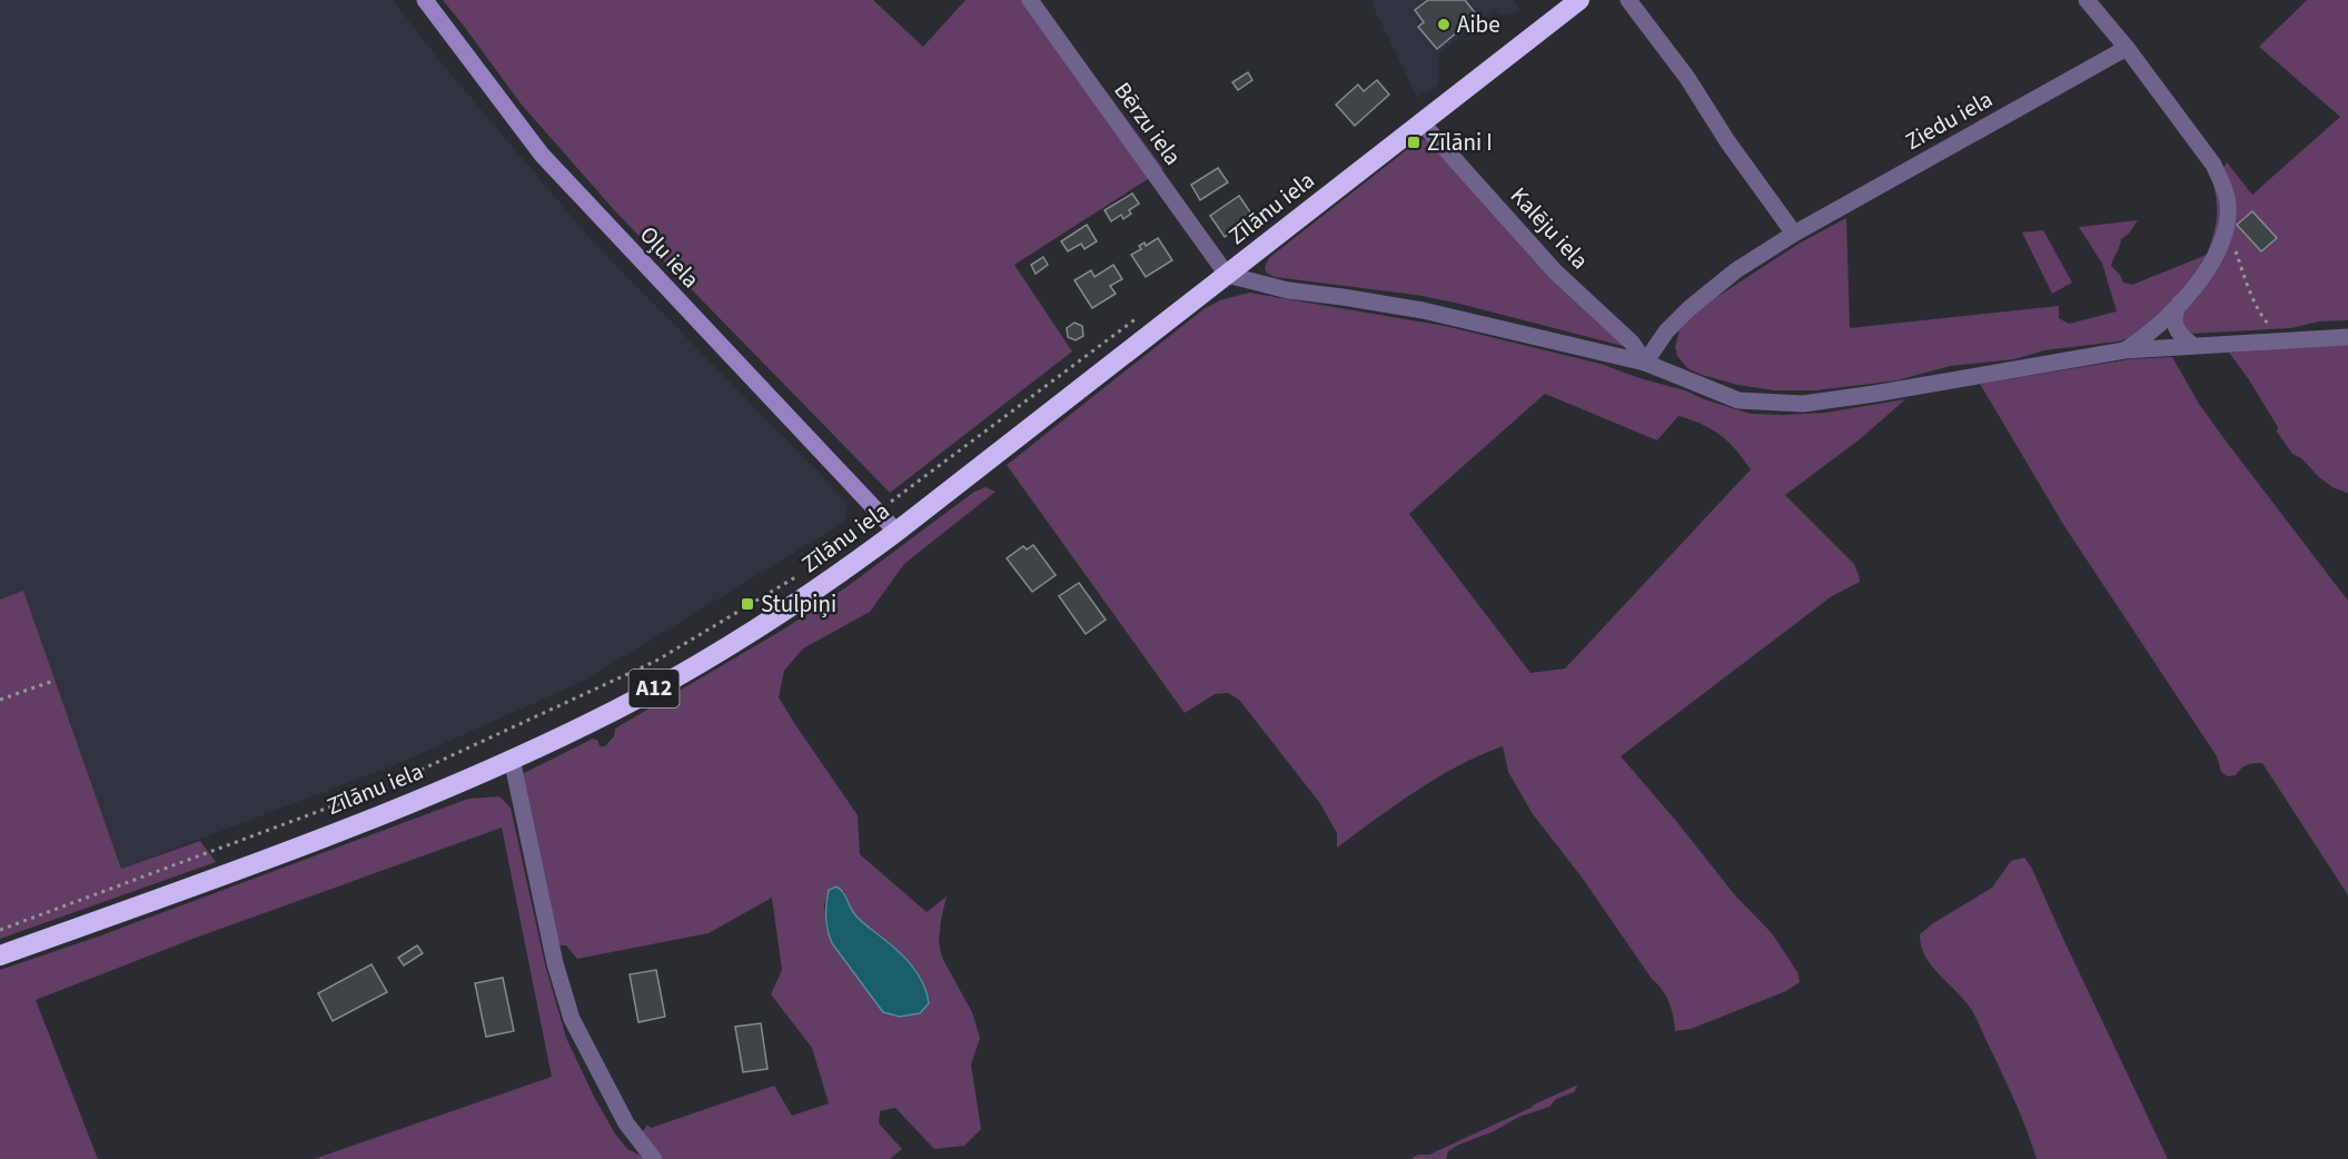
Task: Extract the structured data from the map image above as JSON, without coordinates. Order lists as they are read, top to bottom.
{
  "streets": {
    "highway": ["Zīlānu iela", "A12"],
    "street": [
      "Ziedu iela",
      "Bērzu iela",
      "Kalēju iela",
      "Oļu iela"
    ]
  },
  "crossings": [
    ["Ziedu iela", "Kalēju iela"],
    ["Bērzu iela", "Zīlānu iela"],
    ["Zīlānu iela", "Kalēju iela"],
    ["Zīlānu iela", "Oļu iela"]
  ],
  "places": {
    "other": ["Aibe"],
    "transit": ["Zīlāni I", "Stulpiņi"]
  }
}
